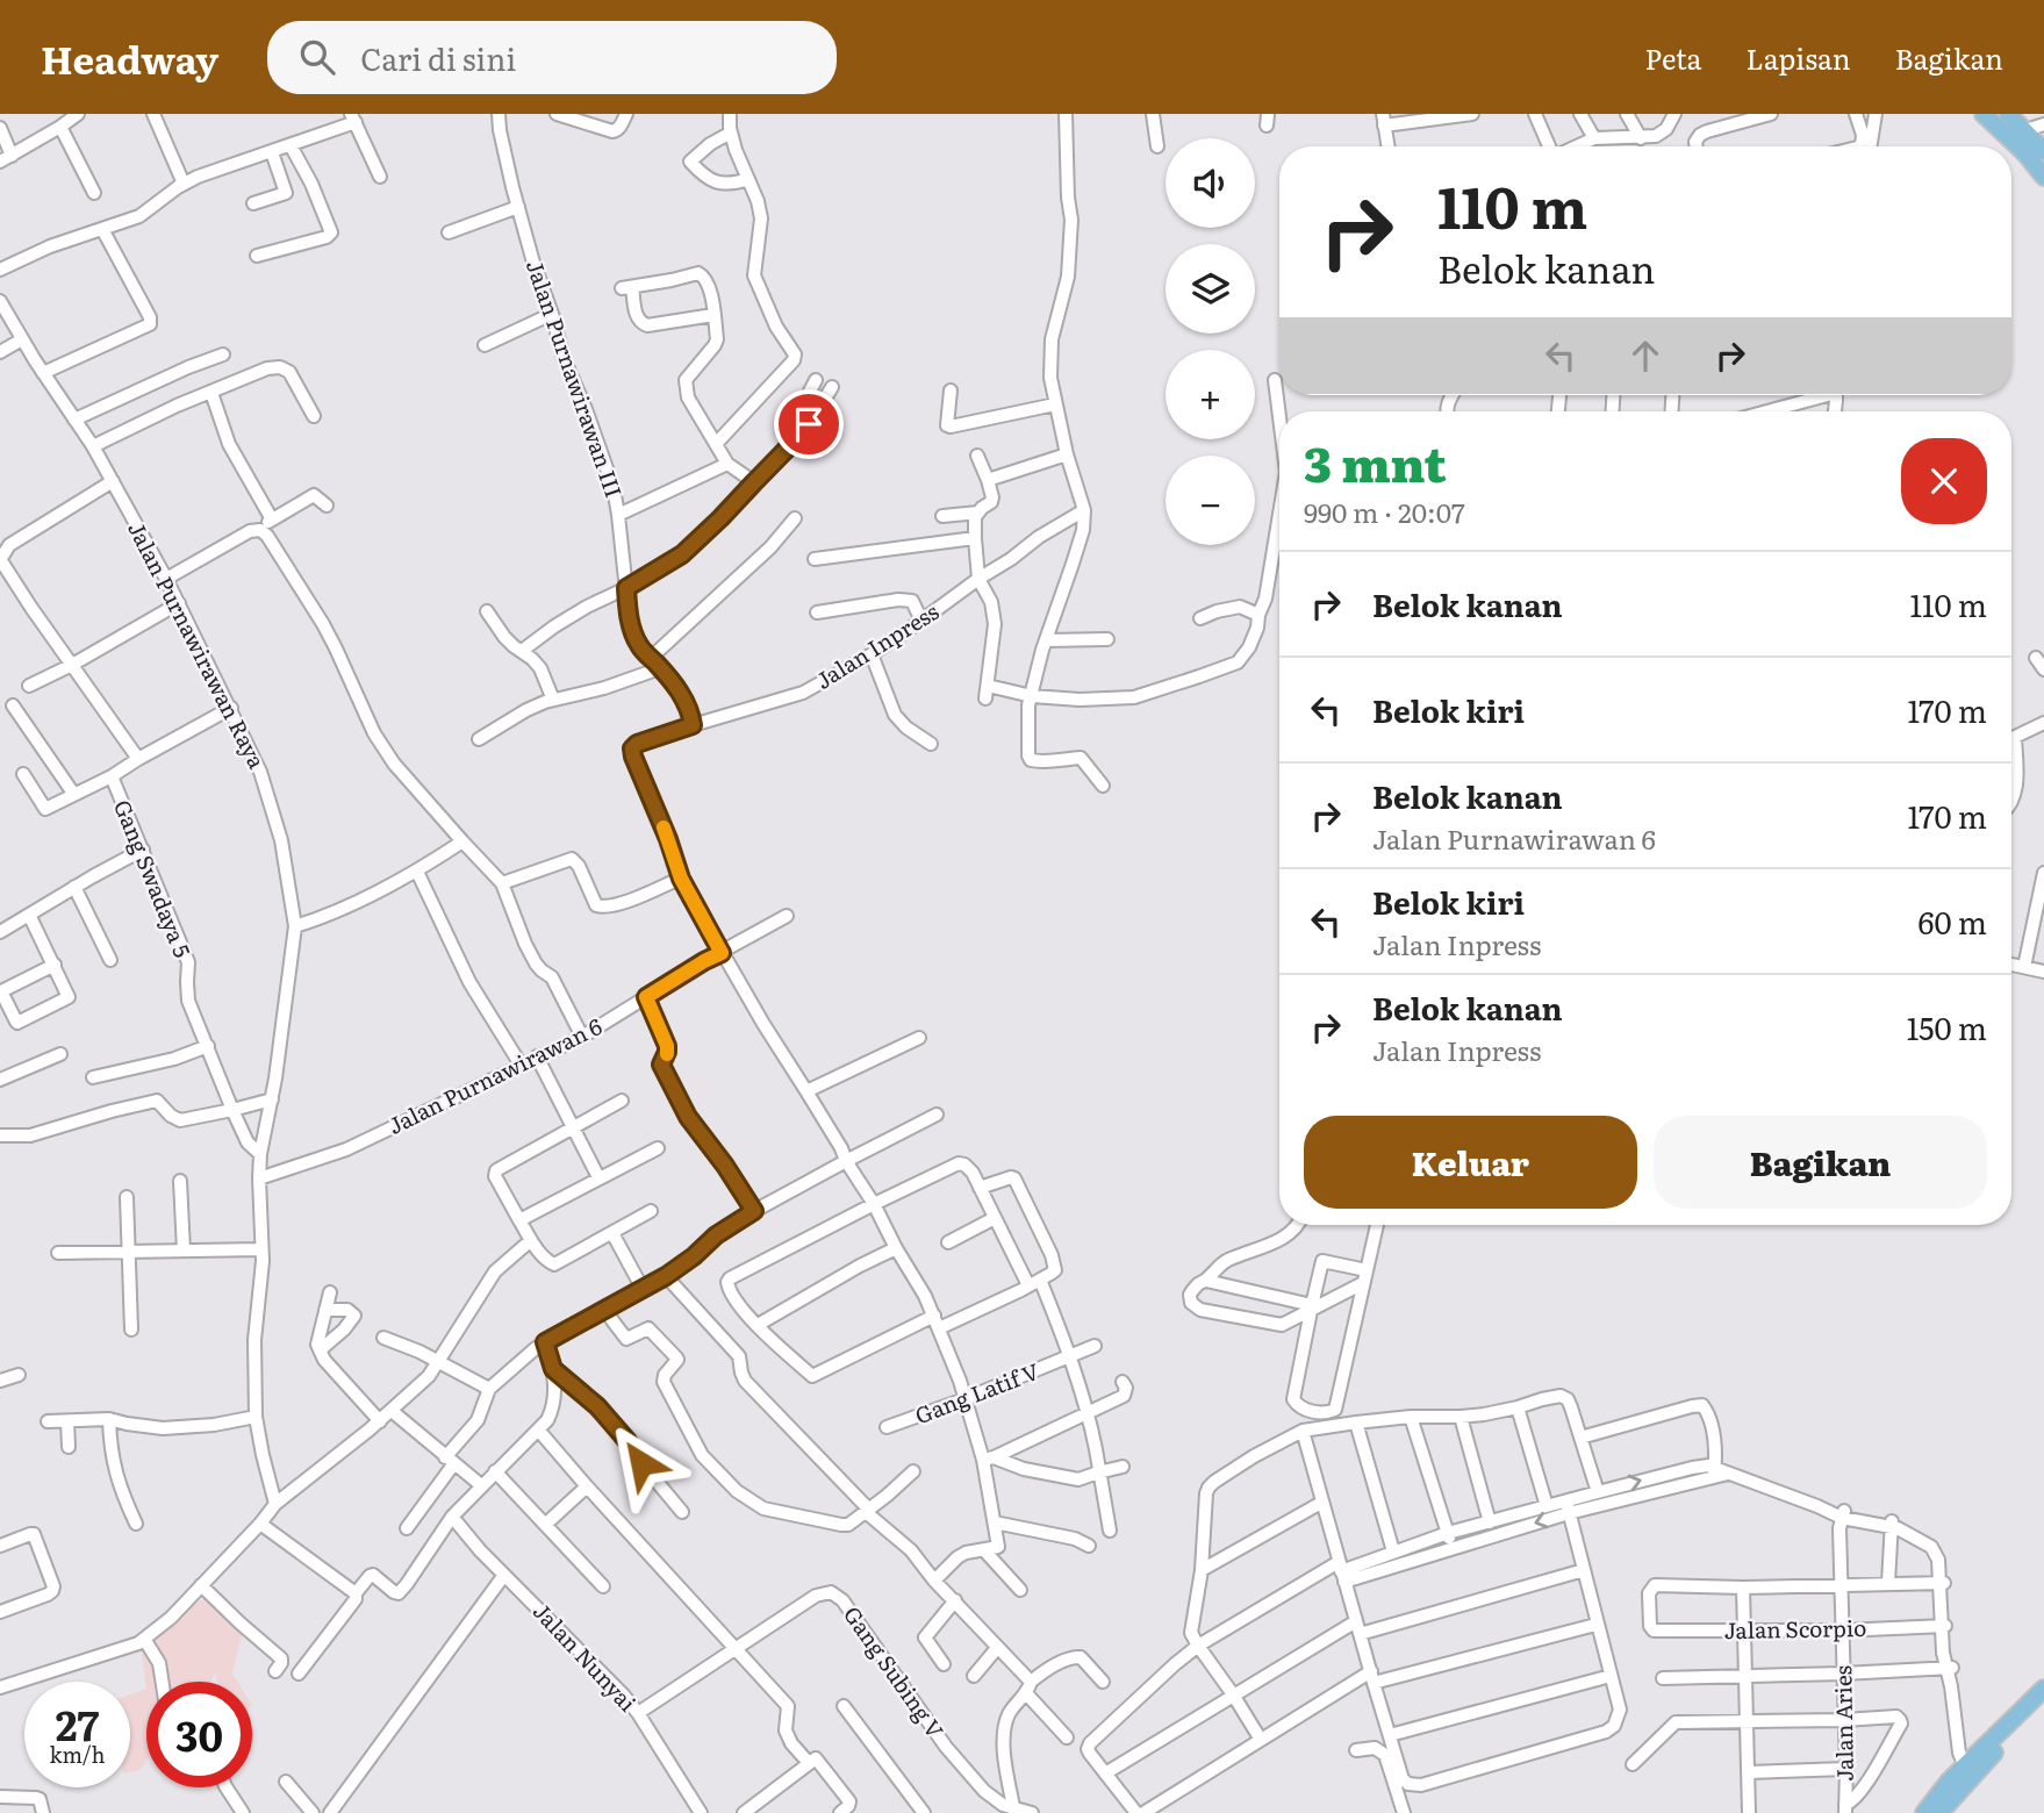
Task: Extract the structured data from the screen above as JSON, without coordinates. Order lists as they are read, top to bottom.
{
  "streets": {
    "street": [
      "Jalan Purnawirawan III",
      "Jalan Purnawirawan Raya",
      "Jalan Inpress",
      "Gang Swadaya 5",
      "Jalan Purnawirawan 6",
      "Gang Latif V",
      "Jalan Scorpio",
      "Jalan Nunyai",
      "Gang Subing V",
      "Jalan Aries"
    ]
  },
  "crossings": [
    ["Jalan Purnawirawan III", "Jalan Inpress"],
    ["Jalan Purnawirawan Raya", "Gang Swadaya 5"],
    ["Jalan Purnawirawan Raya", "Jalan Purnawirawan 6"],
    ["Jalan Inpress", "Jalan Purnawirawan 6"],
    ["Jalan Inpress", "Gang Latif V"],
    ["Jalan Scorpio", "Jalan Aries"],
    ["Jalan Nunyai", "Gang Subing V"]
  ],
  "page": {
    "header": "Headway",
    "search": "Cari di sini",
    "nav": ["Peta", "Lapisan", "Bagikan"],
    "map_buttons": ["+", "−"],
    "turn": ["110 m", "Belok kanan"],
    "heading": ["3 mnt", "990 m · 20:07"],
    "list": [
      {
        "name": "Belok kanan",
        "value": "110 m"
      },
      {
        "name": "Belok kiri",
        "value": "170 m"
      },
      {
        "name": "Belok kanan",
        "note": "Jalan Purnawirawan 6",
        "value": "170 m"
      },
      {
        "name": "Belok kiri",
        "note": "Jalan Inpress",
        "value": "60 m"
      },
      {
        "name": "Belok kanan",
        "note": "Jalan Inpress",
        "value": "150 m"
      }
    ],
    "buttons": ["Keluar", "Bagikan"],
    "speed": "27 km/h",
    "limit": "30"
  }
}
